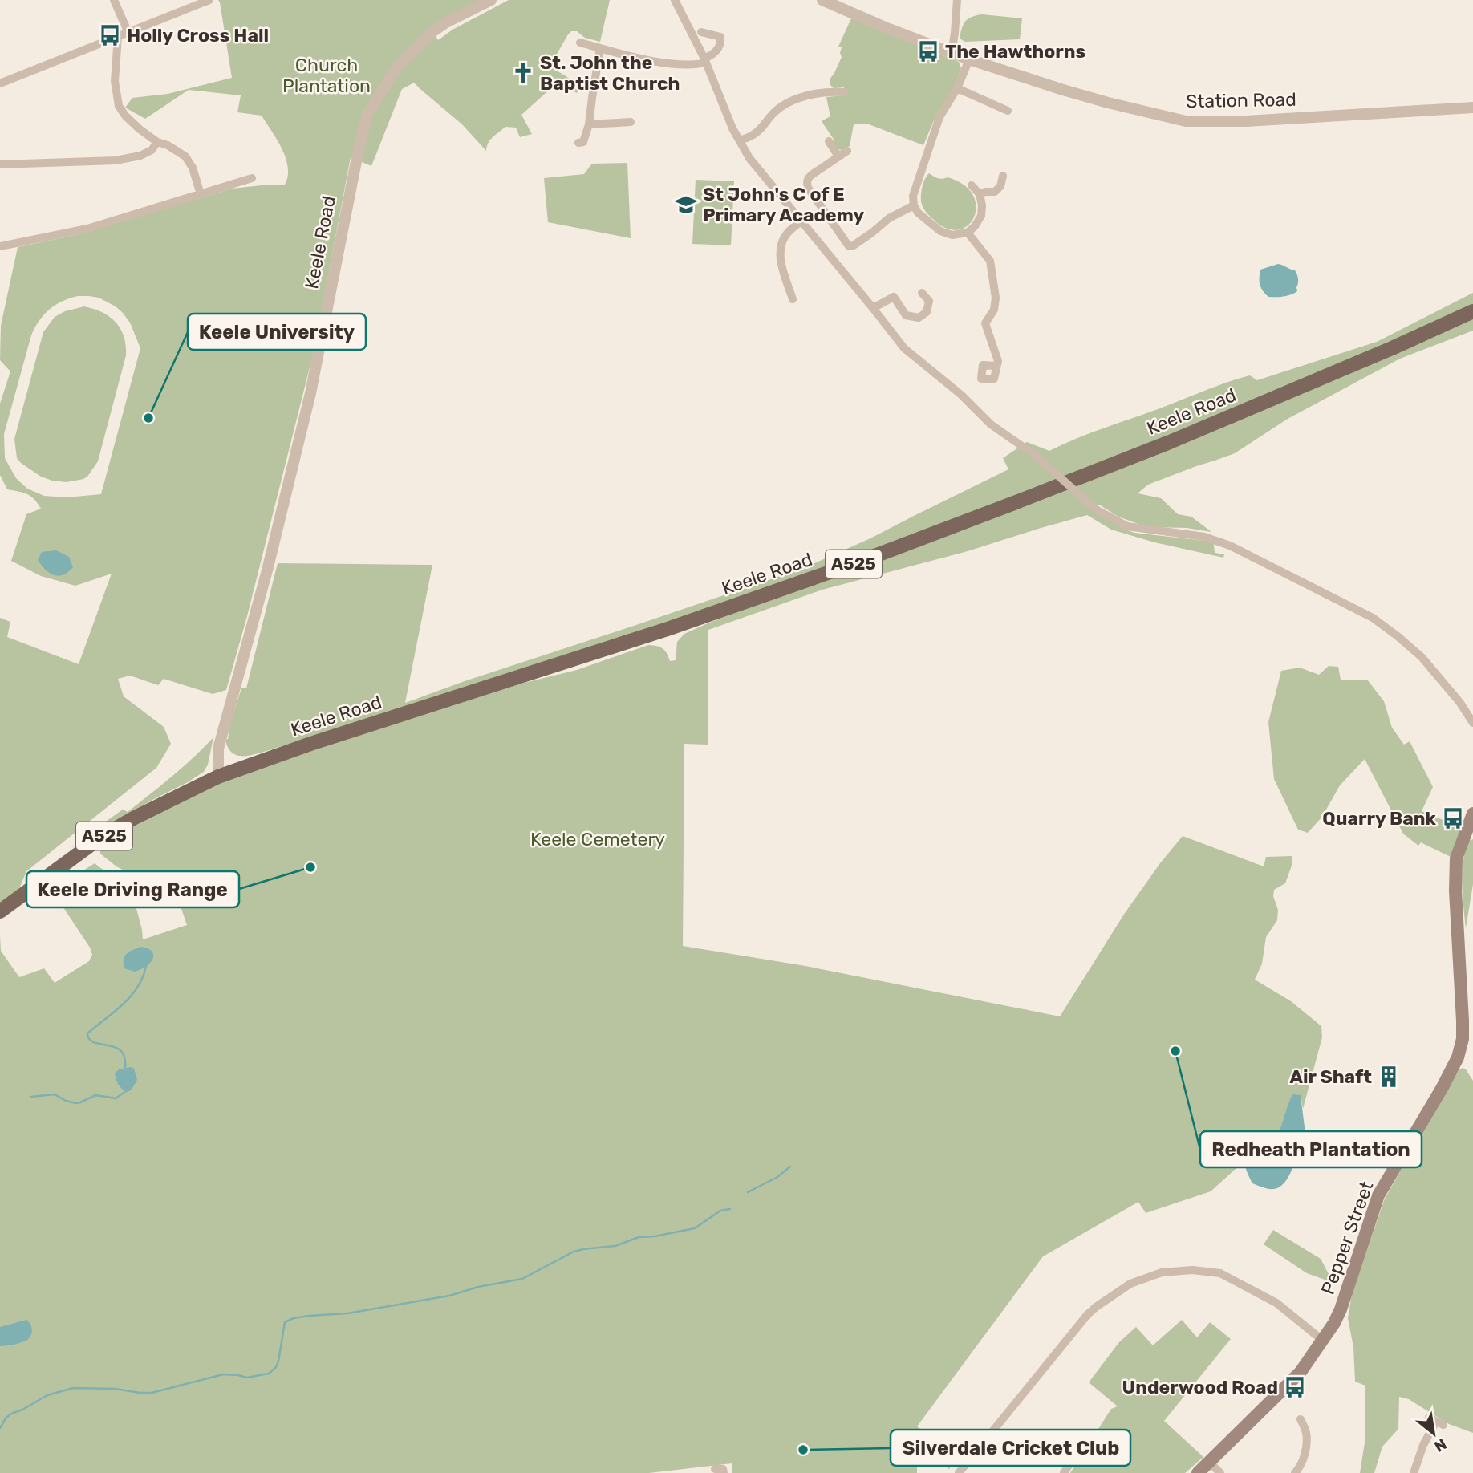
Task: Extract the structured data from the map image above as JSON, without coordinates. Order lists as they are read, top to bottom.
{
  "streets": {
    "main road": ["Keele Road", "A525", "Pepper Street"],
    "street": ["Station Road"]
  },
  "parks": ["Church Plantation", "Keele Cemetery"],
  "places": {
    "bus stop": [
      "Holly Cross Hall",
      "The Hawthorns",
      "Quarry Bank",
      "Underwood Road"
    ],
    "church": ["St. John the Baptist Church"],
    "school or university": ["St John's C of E Primary Academy"],
    "other": [
      "Keele University",
      "Keele Driving Range",
      "Redheath Plantation",
      "Silverdale Cricket Club"
    ],
    "building": ["Air Shaft"]
  },
  "north": "bottom right"
}
